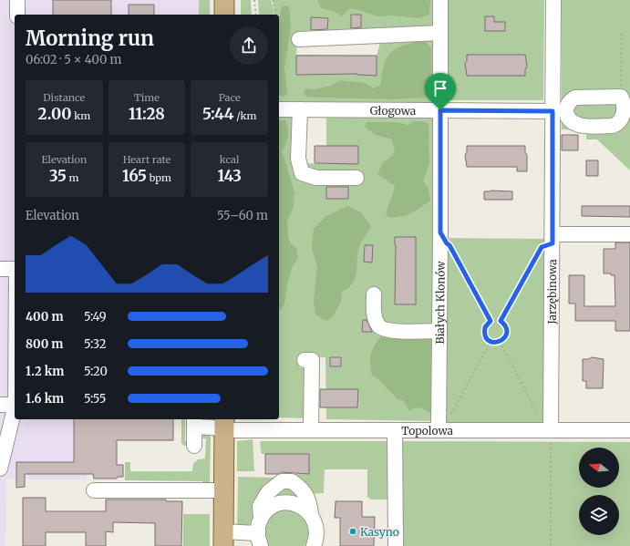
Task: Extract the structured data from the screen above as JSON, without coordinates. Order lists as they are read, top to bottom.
{
  "streets": {
    "street": [
      "Głogowa",
      "Jarzębinowa",
      "Białych Klonów",
      "Topolowa"
    ]
  },
  "crossings": [
    ["Głogowa", "Jarzębinowa"],
    ["Głogowa", "Białych Klonów"],
    ["Jarzębinowa", "Topolowa"],
    ["Białych Klonów", "Topolowa"]
  ],
  "places": ["Kasyno"],
  "north": "left",
  "page": {
    "heading": ["Morning run", "06:02 · 5 × 400 m"],
    "stats": [
      ["Distance", "2.00 km"],
      ["Time", "11:28"],
      ["Pace", "5:44 /km"],
      ["Elevation", "35 m"],
      ["Heart rate", "165 bpm"],
      ["kcal", "143"]
    ],
    "chart": ["Elevation", "55–60 m"],
    "list": [
      {
        "name": "400 m",
        "note": "5:49"
      },
      {
        "name": "800 m",
        "note": "5:32"
      },
      {
        "name": "1.2 km",
        "note": "5:20"
      },
      {
        "name": "1.6 km",
        "note": "5:55"
      }
    ]
  }
}
